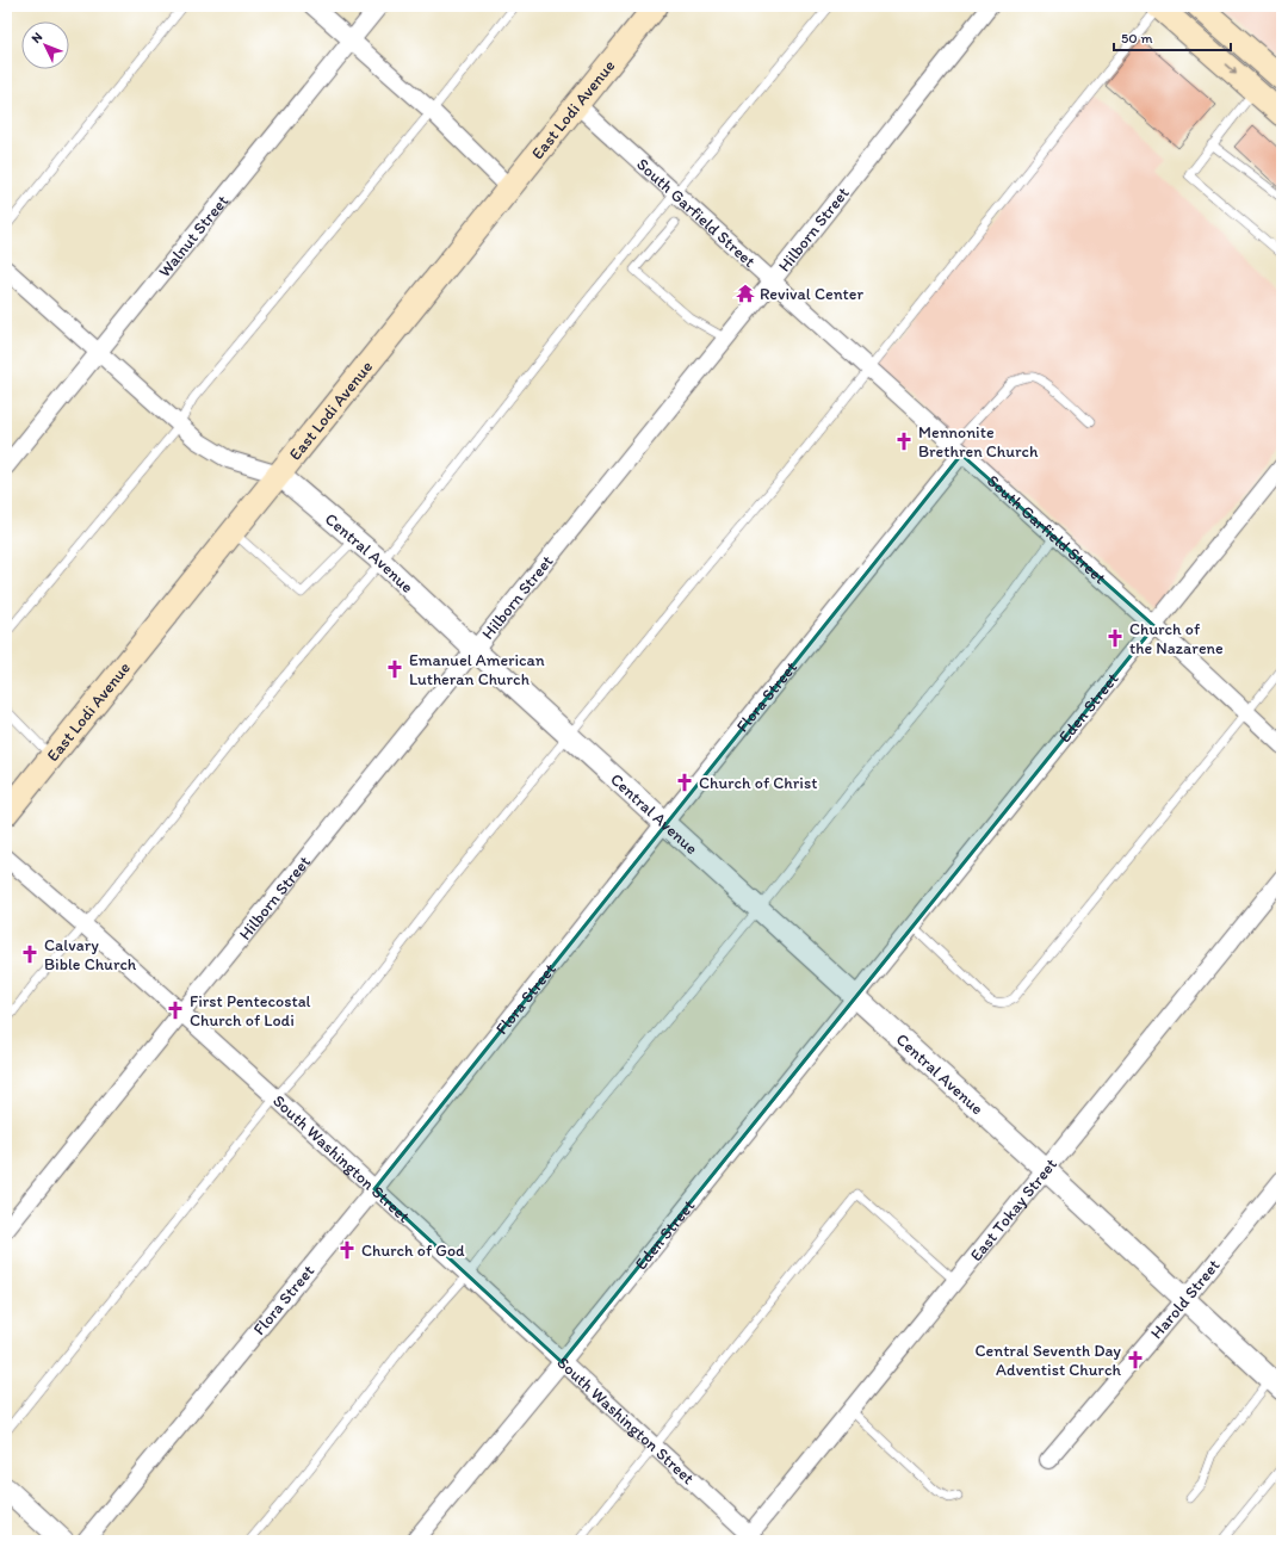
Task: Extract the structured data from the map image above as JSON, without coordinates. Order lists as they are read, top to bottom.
{
  "streets": {
    "main road": ["East Lodi Avenue"],
    "street": [
      "South Garfield Street",
      "Hilborn Street",
      "Walnut Street",
      "Central Avenue",
      "Flora Street",
      "Eden Street",
      "South Washington Street",
      "East Tokay Street",
      "Harold Street"
    ]
  },
  "crossings": [
    ["East Lodi Avenue", "South Garfield Street"],
    ["East Lodi Avenue", "Central Avenue"],
    ["South Garfield Street", "Hilborn Street"],
    ["South Garfield Street", "Flora Street"],
    ["South Garfield Street", "Eden Street"],
    ["Hilborn Street", "Central Avenue"],
    ["Hilborn Street", "South Washington Street"],
    ["Walnut Street", "Central Avenue"],
    ["Central Avenue", "Flora Street"],
    ["Central Avenue", "Eden Street"],
    ["Central Avenue", "East Tokay Street"],
    ["Central Avenue", "Harold Street"],
    ["Flora Street", "South Washington Street"],
    ["Eden Street", "South Washington Street"],
    ["South Washington Street", "East Tokay Street"]
  ],
  "places": {
    "temple": ["Revival Center"],
    "church": [
      "Mennonite Brethren Church",
      "Church of the Nazarene",
      "Emanuel American Lutheran Church",
      "Church of Christ",
      "Calvary Bible Church",
      "First Pentecostal Church of Lodi",
      "Church of God",
      "Central Seventh Day Adventist Church"
    ]
  },
  "scale_bar": "50 m",
  "north": "top left"
}
